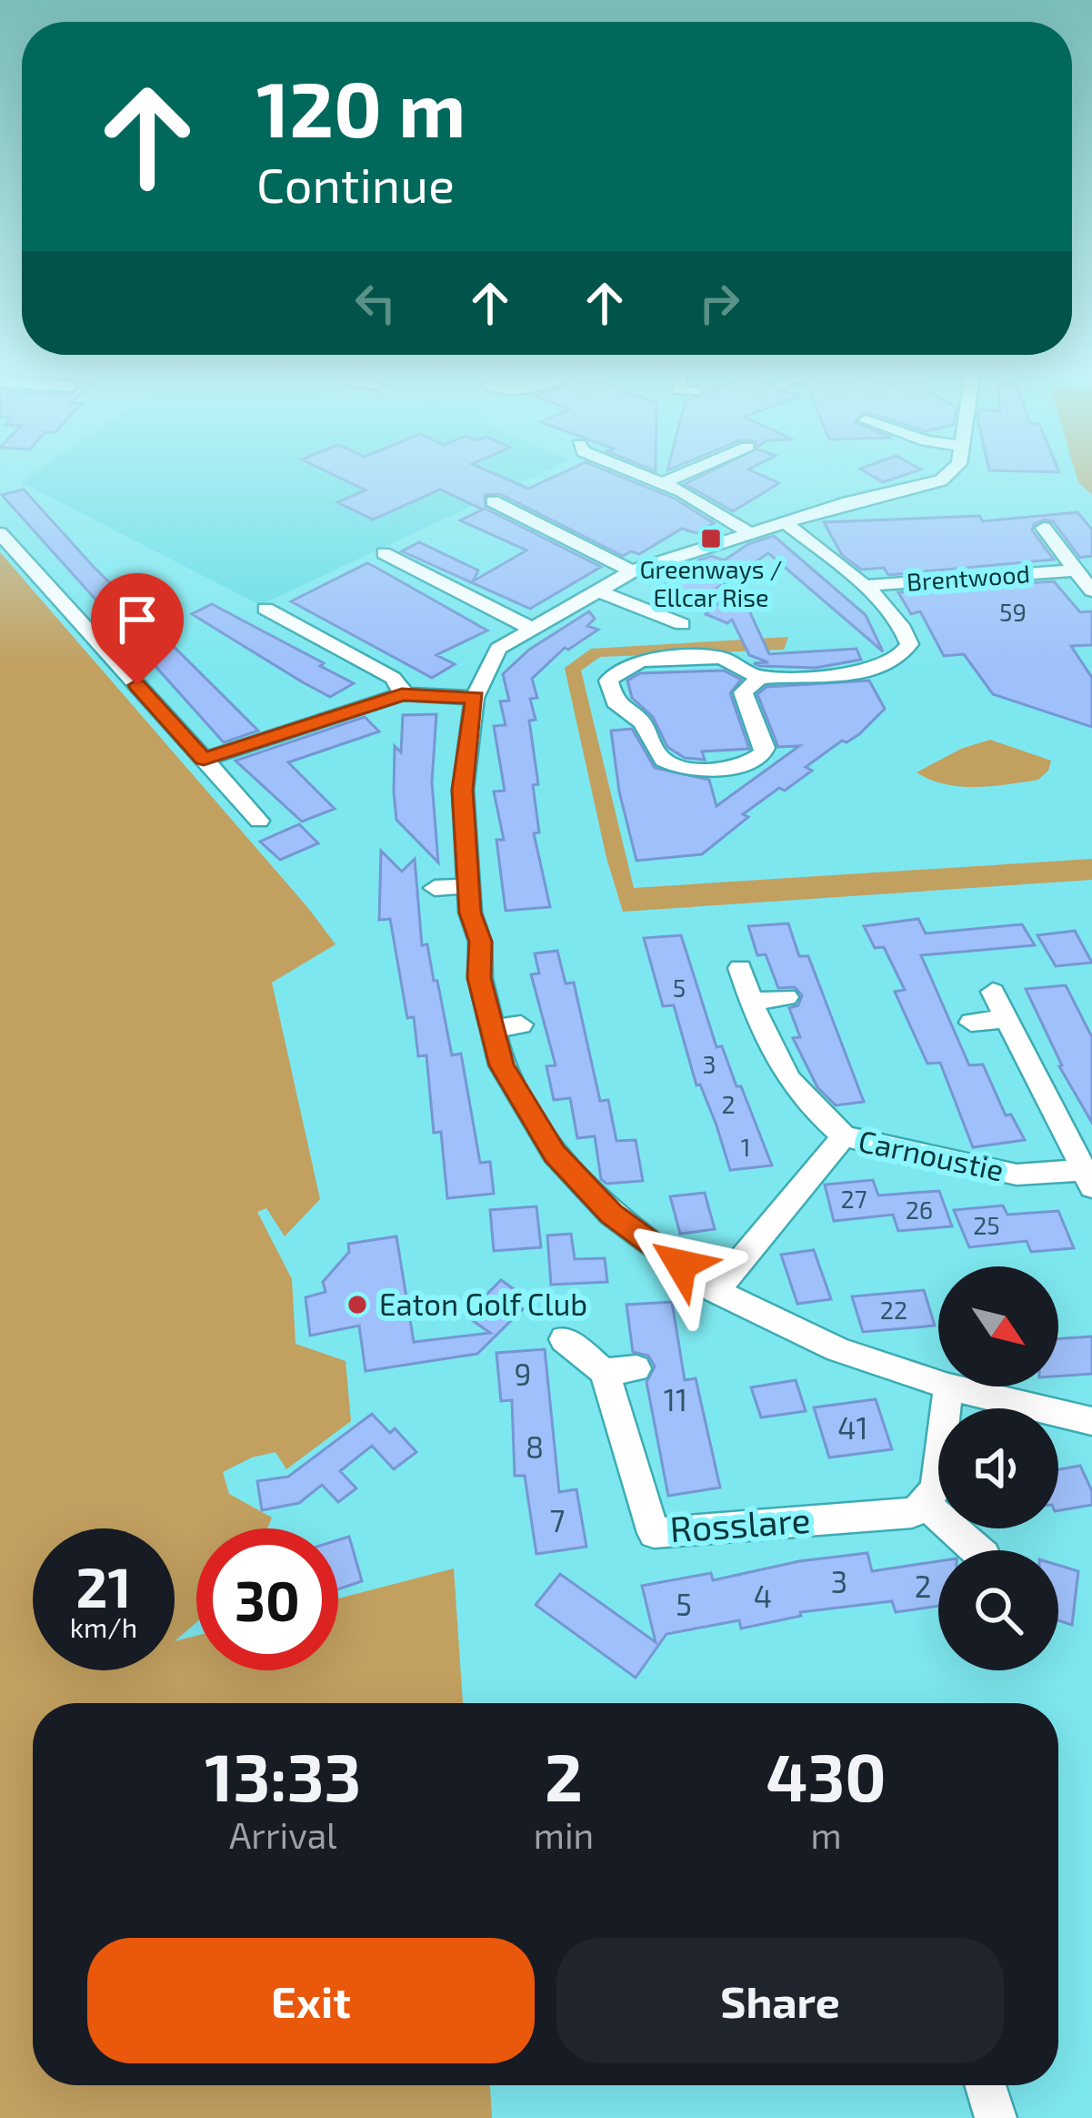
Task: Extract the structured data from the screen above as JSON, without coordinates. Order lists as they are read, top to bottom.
{
  "streets": {
    "street": ["Brentwood", "Carnoustie", "Rosslare"]
  },
  "places": {
    "transit": ["Greenways / Ellcar Rise"],
    "other": ["Eaton Golf Club"]
  },
  "house_numbers": [
    "59",
    "5",
    "3",
    "2",
    "1",
    "27",
    "26",
    "25",
    "22",
    "9",
    "11",
    "41",
    "8",
    "7",
    "3",
    "2",
    "4",
    "5"
  ],
  "north": "bottom right",
  "page": {
    "turn": ["120 m", "Continue"],
    "speed": "21 km/h",
    "limit": "30",
    "eta": [
      "13:33",
      "Arrival",
      "2",
      "min",
      "430",
      "m"
    ],
    "buttons": ["Exit", "Share"]
  }
}
